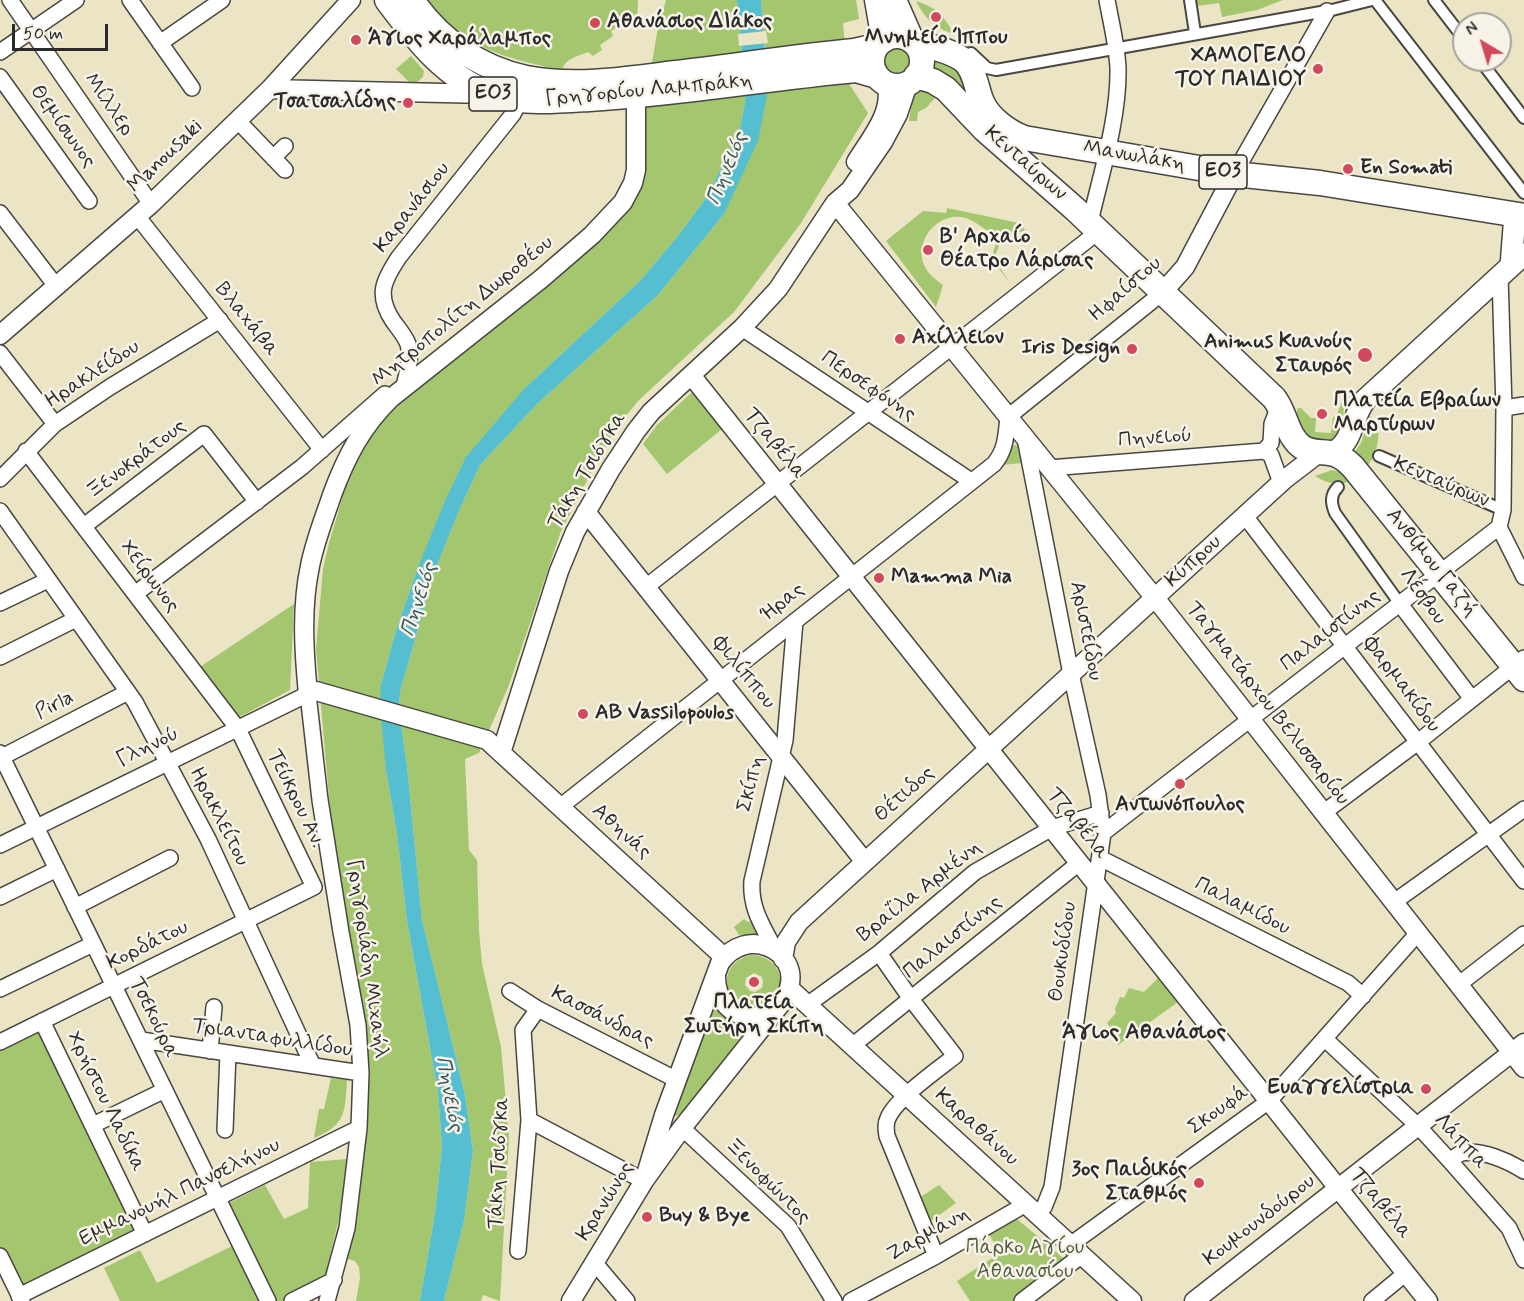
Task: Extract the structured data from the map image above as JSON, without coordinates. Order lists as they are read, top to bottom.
{
  "streets": {
    "main road": [
      "Γρηγορίου Λαμπράκη",
      "ΕΟ3",
      "Μανωλάκη",
      "Κενταύρων",
      "Κύπρου",
      "Ανθίμου Γαζή"
    ],
    "street": [
      "Μίλλερ",
      "Θεμίσωνος",
      "Manousaki",
      "Καρανάσιου",
      "Ηφαίστου",
      "Μητροπολίτη Δωροθέου",
      "Βλαχάβα",
      "Ηρακλείδου",
      "Περσεφόνης",
      "Πηνειού",
      "Τζαβέλα",
      "Ξενοκράτους",
      "Τάκη Τσιόγκα",
      "Χείρωνος",
      "Λέσβου",
      "Ήρας",
      "Αριστείδου",
      "Παλαιστίνης",
      "Φιλίππου",
      "Φαρμακίδου",
      "Ταγματάρχου Βελισσαρίου",
      "Pirla",
      "Γληνού",
      "Σκίπη",
      "Θέτιδος",
      "Τεύκρου Αν.",
      "Ηρακλείτου",
      "Αθηνάς",
      "Βραΐλα Αρμένη",
      "Παλαμίδου",
      "Κορδάτου",
      "Θουκυδίδου",
      "Γρηγοριάδη Μιχαήλ",
      "Τσεκούρα",
      "Κασσάνδρας",
      "Τριανταφυλλίδου",
      "Χρήστου Λαδίκα",
      "Σκουφά",
      "Καραθάνου",
      "Λάππα",
      "Ξενοφώντος",
      "Εμμανουήλ Πανσελήνου",
      "Κρανώνος",
      "Κουμουνδούρου",
      "Ζαρμάνη"
    ]
  },
  "crossings": [
    ["Γρηγορίου Λαμπράκη", "ΕΟ3"],
    ["Γρηγορίου Λαμπράκη", "Κενταύρων"],
    ["Γρηγορίου Λαμπράκη", "Καρανάσιου"],
    ["Γρηγορίου Λαμπράκη", "Μητροπολίτη Δωροθέου"],
    ["Γρηγορίου Λαμπράκη", "Τάκη Τσιόγκα"],
    ["ΕΟ3", "Μανωλάκη"],
    ["ΕΟ3", "Κενταύρων"],
    ["ΕΟ3", "Τάκη Τσιόγκα"],
    ["Μίλλερ", "Manousaki"],
    ["Μίλλερ", "Βλαχάβα"],
    ["Manousaki", "Βλαχάβα"],
    ["Μανωλάκη", "Ηφαίστου"],
    ["Κενταύρων", "Ηφαίστου"],
    ["Κενταύρων", "Τάκη Τσιόγκα"],
    ["Κενταύρων", "Κύπρου"],
    ["Κενταύρων", "Ανθίμου Γαζή"],
    ["Καρανάσιου", "Μητροπολίτη Δωροθέου"],
    ["Ηφαίστου", "Ήρας"],
    ["Ηφαίστου", "Ταγματάρχου Βελισσαρίου"],
    ["Μητροπολίτη Δωροθέου", "Βλαχάβα"],
    ["Μητροπολίτη Δωροθέου", "Ξενοκράτους"],
    ["Μητροπολίτη Δωροθέου", "Χείρωνος"],
    ["Μητροπολίτη Δωροθέου", "Γληνού"],
    ["Μητροπολίτη Δωροθέου", "Αθηνάς"],
    ["Μητροπολίτη Δωροθέου", "Γρηγοριάδη Μιχαήλ"],
    ["Βλαχάβα", "Ηρακλείδου"],
    ["Ηρακλείδου", "Χείρωνος"],
    ["Περσεφόνης", "Τάκη Τσιόγκα"],
    ["Περσεφόνης", "Ήρας"],
    ["Πηνειού", "Ταγματάρχου Βελισσαρίου"],
    ["Τζαβέλα", "Τάκη Τσιόγκα"],
    ["Τζαβέλα", "Ήρας"],
    ["Τζαβέλα", "Παλαιστίνης"],
    ["Τζαβέλα", "Θέτιδος"],
    ["Τζαβέλα", "Βραΐλα Αρμένη"],
    ["Τζαβέλα", "Θουκυδίδου"],
    ["Τζαβέλα", "Σκουφά"],
    ["Τζαβέλα", "Κουμουνδούρου"],
    ["Ξενοκράτους", "Χείρωνος"],
    ["Τάκη Τσιόγκα", "Φιλίππου"],
    ["Τάκη Τσιόγκα", "Ταγματάρχου Βελισσαρίου"],
    ["Τάκη Τσιόγκα", "Αθηνάς"],
    ["Τάκη Τσιόγκα", "Κασσάνδρας"],
    ["Κύπρου", "Ανθίμου Γαζή"],
    ["Κύπρου", "Αριστείδου"],
    ["Κύπρου", "Φαρμακίδου"],
    ["Κύπρου", "Ταγματάρχου Βελισσαρίου"],
    ["Κύπρου", "Θέτιδος"],
    ["Ανθίμου Γαζή", "Παλαιστίνης"],
    ["Χείρωνος", "Γληνού"],
    ["Χείρωνος", "Τεύκρου Αν."],
    ["Λέσβου", "Παλαιστίνης"],
    ["Ήρας", "Φιλίππου"],
    ["Ήρας", "Ταγματάρχου Βελισσαρίου"],
    ["Ήρας", "Σκίπη"],
    ["Ήρας", "Αθηνάς"],
    ["Αριστείδου", "Παλαιστίνης"],
    ["Αριστείδου", "Ταγματάρχου Βελισσαρίου"],
    ["Αριστείδου", "Θέτιδος"],
    ["Αριστείδου", "Βραΐλα Αρμένη"],
    ["Αριστείδου", "Θουκυδίδου"],
    ["Παλαιστίνης", "Φαρμακίδου"],
    ["Παλαιστίνης", "Ταγματάρχου Βελισσαρίου"],
    ["Παλαιστίνης", "Θουκυδίδου"],
    ["Παλαιστίνης", "Καραθάνου"],
    ["Φιλίππου", "Σκίπη"],
    ["Φιλίππου", "Θέτιδος"],
    ["Ταγματάρχου Βελισσαρίου", "Σκουφά"],
    ["Ταγματάρχου Βελισσαρίου", "Κουμουνδούρου"],
    ["Pirla", "Ηρακλείτου"],
    ["Pirla", "Τσεκούρα"],
    ["Γληνού", "Τεύκρου Αν."],
    ["Γληνού", "Ηρακλείτου"],
    ["Γληνού", "Αθηνάς"],
    ["Γληνού", "Γρηγοριάδη Μιχαήλ"],
    ["Γληνού", "Τσεκούρα"],
    ["Σκίπη", "Θέτιδος"],
    ["Σκίπη", "Αθηνάς"],
    ["Σκίπη", "Καραθάνου"],
    ["Θέτιδος", "Αθηνάς"],
    ["Θέτιδος", "Καραθάνου"],
    ["Τεύκρου Αν.", "Κορδάτου"],
    ["Ηρακλείτου", "Κορδάτου"],
    ["Ηρακλείτου", "Τριανταφυλλίδου"],
    ["Αθηνάς", "Γρηγοριάδη Μιχαήλ"],
    ["Αθηνάς", "Καραθάνου"],
    ["Βραΐλα Αρμένη", "Καραθάνου"],
    ["Παλαμίδου", "Θουκυδίδου"],
    ["Παλαμίδου", "Σκουφά"],
    ["Κορδάτου", "Τσεκούρα"],
    ["Κορδάτου", "Χρήστου Λαδίκα"],
    ["Θουκυδίδου", "Καραθάνου"],
    ["Θουκυδίδου", "Ζαρμάνη"],
    ["Γρηγοριάδη Μιχαήλ", "Τριανταφυλλίδου"],
    ["Γρηγοριάδη Μιχαήλ", "Εμμανουήλ Πανσελήνου"],
    ["Τσεκούρα", "Τριανταφυλλίδου"],
    ["Τσεκούρα", "Εμμανουήλ Πανσελήνου"],
    ["Χρήστου Λαδίκα", "Εμμανουήλ Πανσελήνου"],
    ["Σκουφά", "Καραθάνου"],
    ["Σκουφά", "Λάππα"],
    ["Καραθάνου", "Ζαρμάνη"],
    ["Λάππα", "Κουμουνδούρου"],
    ["Ξενοφώντος", "Κρανώνος"]
  ],
  "districts": ["Άγιος Αθανάσιος"],
  "water": ["Πηνειός"],
  "parks": ["Πάρκο Αγίου Αθανασίου"],
  "places": [
    "Μνημείο Ίππου",
    "Αθανάσιος ΔΙάκος",
    "Άγιος Χαράλαμπος",
    "ΧΑΜΟΓΕΛΟ ΤΟΥ ΠΑΙΔΙΟΥ",
    "Τσατσαλίδης",
    "En Somati",
    "Β' Αρχαίο Θέατρο Λάρισας",
    "Αχίλλειον",
    "Iris Design",
    "Animus Κυανούς Σταυρός",
    "Πλατεία Εβραίων Μαρτύρων",
    "Mamma Mia",
    "AB Vassilopoulos",
    "Αντωνόπουλος",
    "Πλατεία Σωτήρη Σκίπη",
    "Ευαγγελίστρια",
    "3ος Παιδικός Σταθμός",
    "Buy & Bye"
  ],
  "scale_bar": "50 m",
  "north": "top left"
}
